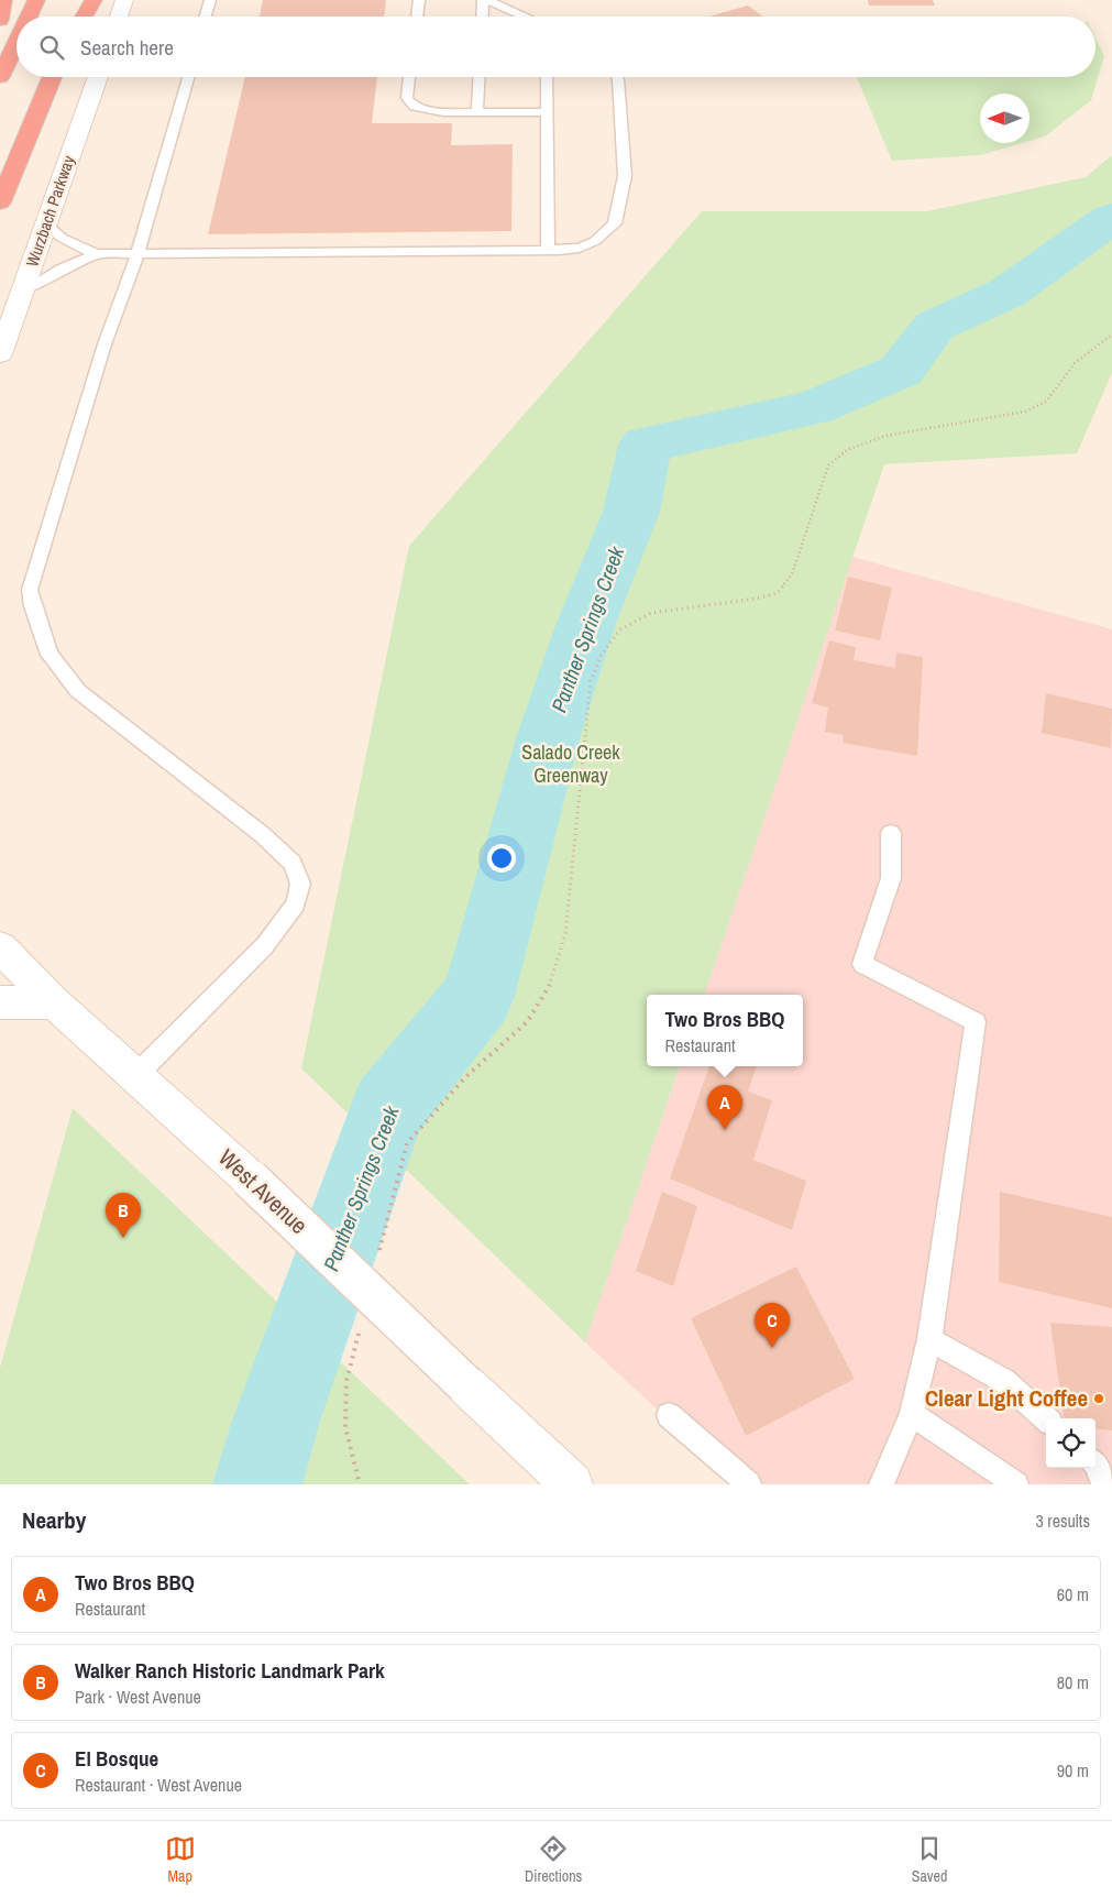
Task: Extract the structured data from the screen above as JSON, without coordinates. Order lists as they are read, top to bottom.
{
  "streets": {
    "main road": ["Wurzbach Parkway", "West Avenue"]
  },
  "water": ["Panther Springs Creek"],
  "parks": ["Salado Creek Greenway"],
  "places": ["Clear Light Coffee"],
  "north": "left",
  "page": {
    "search": "Search here",
    "popup": ["Two Bros BBQ", "Restaurant"],
    "pins": ["A", "B", "C"],
    "heading": ["Nearby", "3 results"],
    "list": [
      {
        "mark": "A",
        "name": "Two Bros BBQ",
        "note": "Restaurant",
        "value": "60 m"
      },
      {
        "mark": "B",
        "name": "Walker Ranch Historic Landmark Park",
        "note": "Park · West Avenue",
        "value": "80 m"
      },
      {
        "mark": "C",
        "name": "El Bosque",
        "note": "Restaurant · West Avenue",
        "value": "90 m"
      }
    ],
    "nav": ["Map", "Directions", "Saved"]
  }
}
